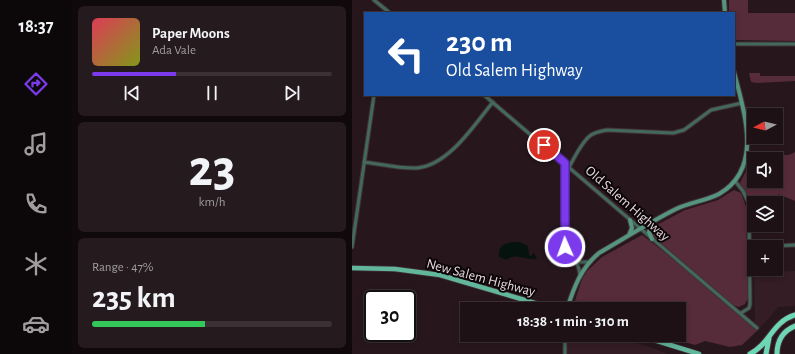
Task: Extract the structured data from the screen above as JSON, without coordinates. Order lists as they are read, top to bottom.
{
  "streets": {
    "main road": ["New Salem Highway"],
    "street": ["Old Salem Highway"]
  },
  "north": "left",
  "page": {
    "tabs": "18:37",
    "turn": ["230 m", "Old Salem Highway"],
    "song": ["Paper Moons", "Ada Vale"],
    "map_buttons": "+",
    "tile": [
      ["23", "km/h"],
      ["Range · 47%", "235 km"]
    ],
    "limit": "30",
    "trip": "18:38 · 1 min · 310 m"
  }
}
